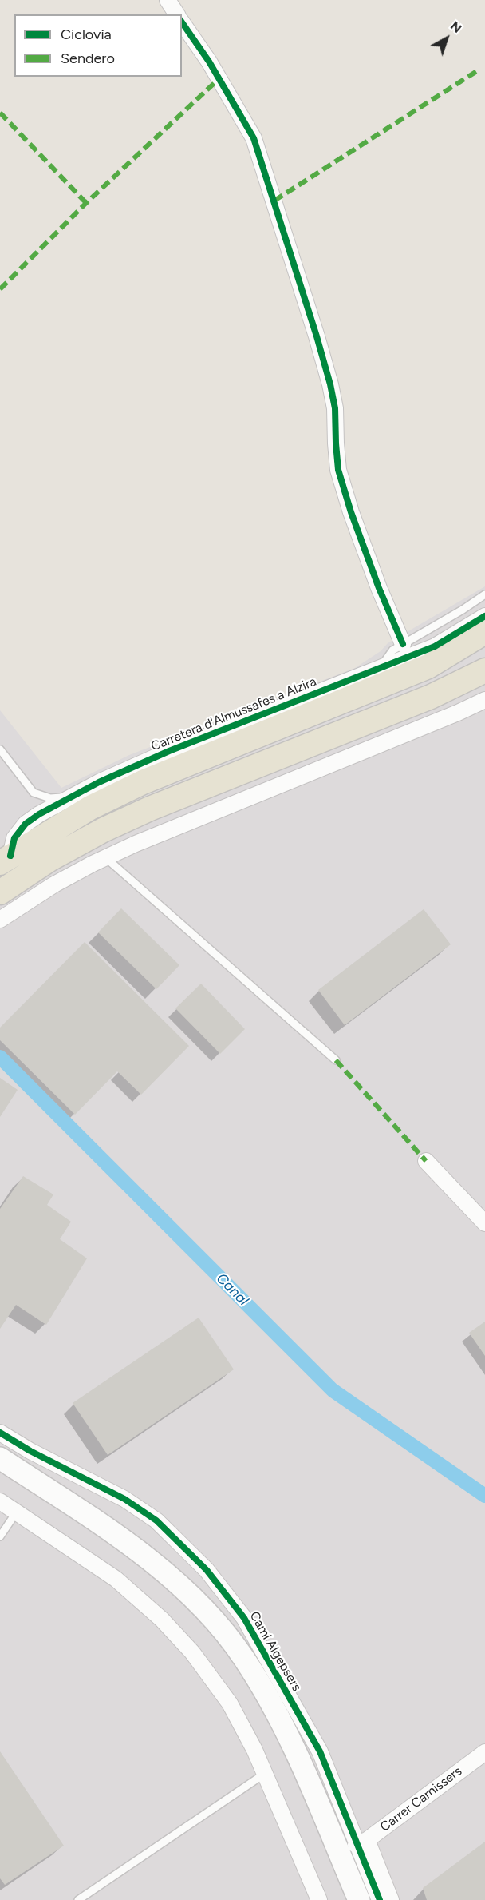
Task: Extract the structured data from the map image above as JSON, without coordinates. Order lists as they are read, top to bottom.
{
  "streets": {
    "main road": ["Carretera d'Almussafes a Alzira"],
    "street": ["Camí Algepsers", "Carrer Carnissers"]
  },
  "crossings": [
    ["Camí Algepsers", "Carrer Carnissers"]
  ],
  "water": ["Canal"],
  "legend": ["Ciclovía", "Sendero"],
  "north": "top right"
}
